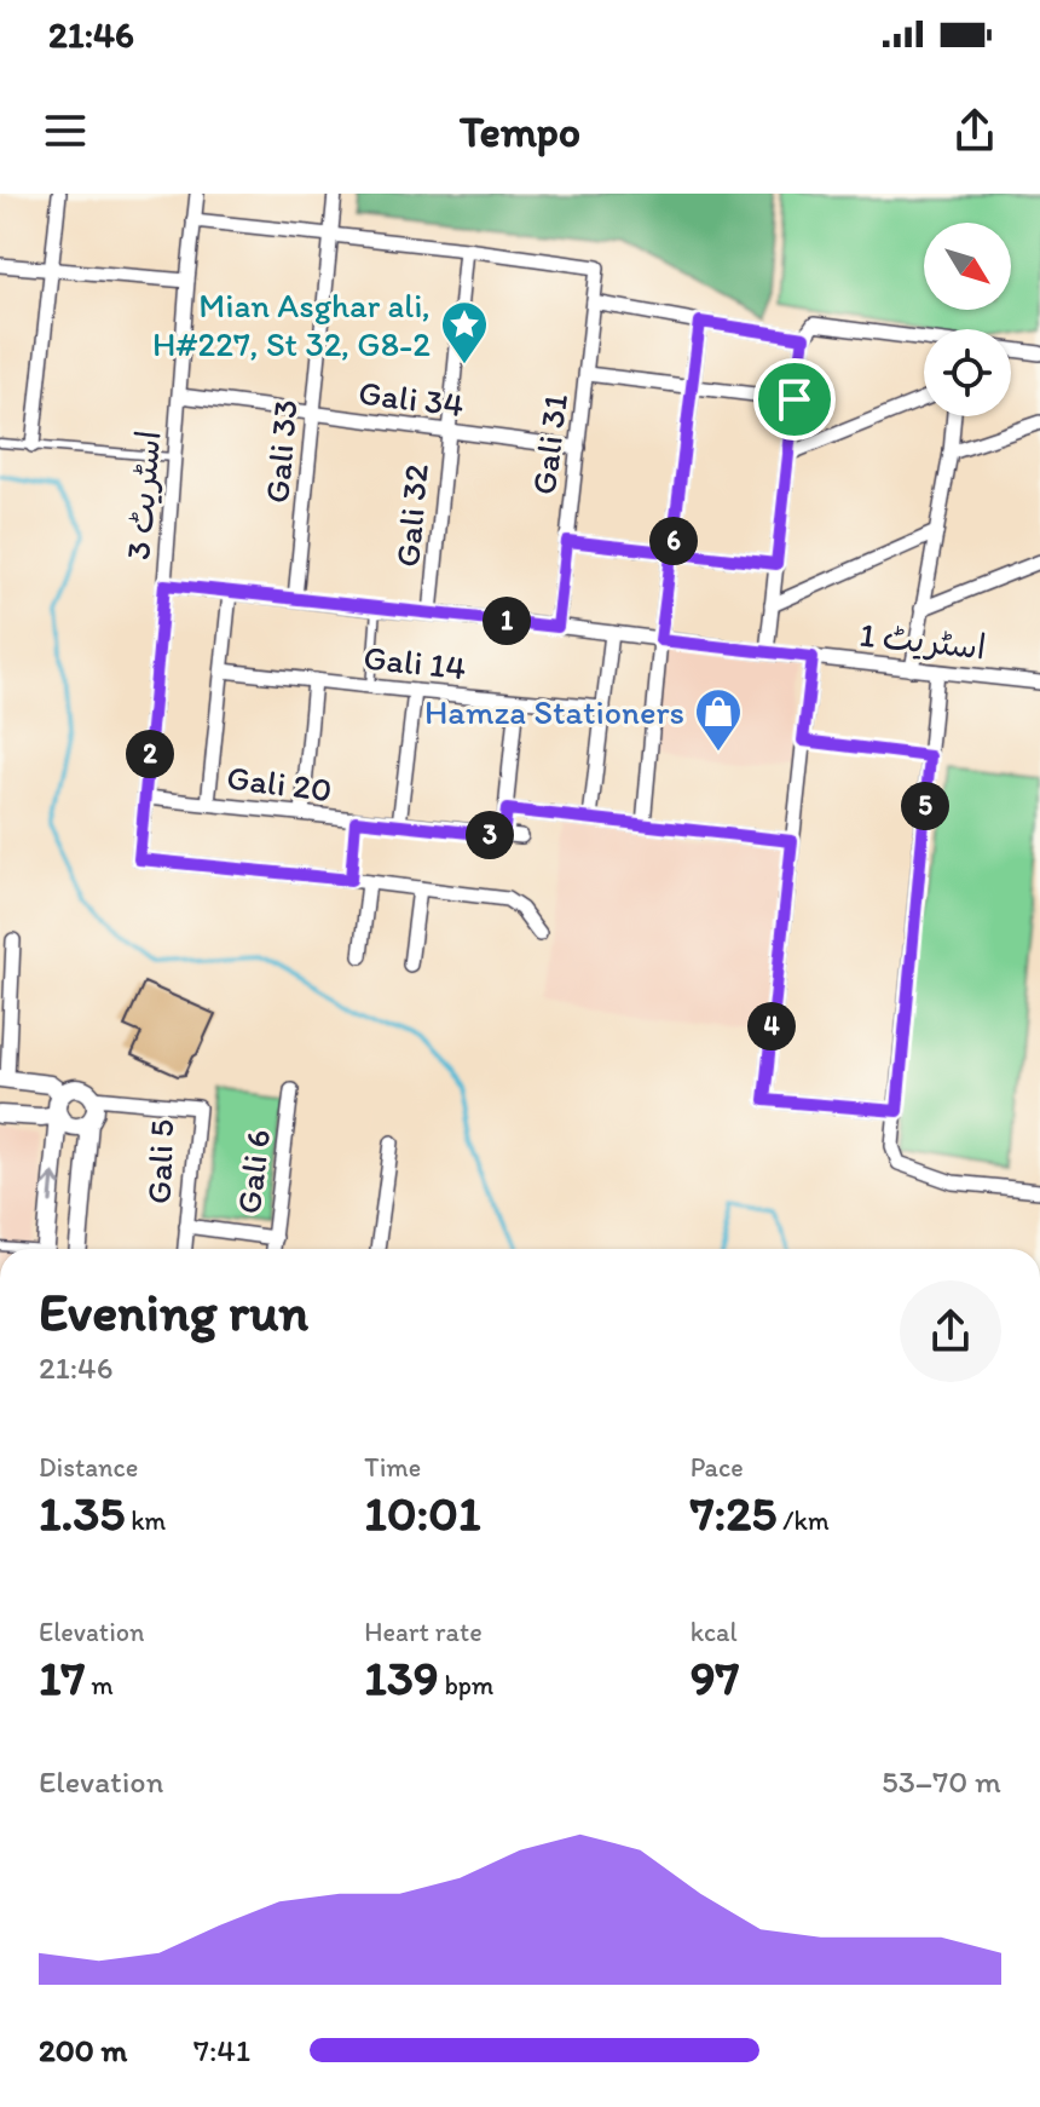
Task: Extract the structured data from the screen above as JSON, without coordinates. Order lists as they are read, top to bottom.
{
  "streets": {
    "street": [
      "Gali 34",
      "Gali 31",
      "Gali 33",
      "اسٹریٹ 3",
      "Gali 32",
      "اسٹریٹ 1",
      "Gali 14",
      "Gali 20",
      "Gali 5",
      "Gali 6"
    ]
  },
  "crossings": [
    ["Gali 34", "Gali 31"],
    ["Gali 34", "Gali 33"],
    ["Gali 34", "اسٹریٹ 3"],
    ["Gali 34", "Gali 32"],
    ["Gali 31", "Gali 32"],
    ["Gali 31", "اسٹریٹ 1"],
    ["Gali 33", "اسٹریٹ 1"],
    ["اسٹریٹ 3", "اسٹریٹ 1"],
    ["اسٹریٹ 3", "Gali 20"],
    ["Gali 32", "اسٹریٹ 1"]
  ],
  "places": {
    "place": ["Mian Asghar ali, H#227, St 32, G8-2"],
    "shop": ["Hamza Stationers"]
  },
  "north": "bottom right",
  "page": {
    "status": "21:46",
    "header": "Tempo",
    "pins": [
      "6",
      "1",
      "2",
      "5",
      "3",
      "4"
    ],
    "heading": ["Evening run", "21:46"],
    "stats": [
      ["Distance", "1.35 km"],
      ["Time", "10:01"],
      ["Pace", "7:25 /km"],
      ["Elevation", "17 m"],
      ["Heart rate", "139 bpm"],
      ["kcal", "97"]
    ],
    "chart": ["Elevation", "53–70 m"],
    "list": [
      {
        "name": "200 m",
        "note": "7:41"
      }
    ]
  }
}
